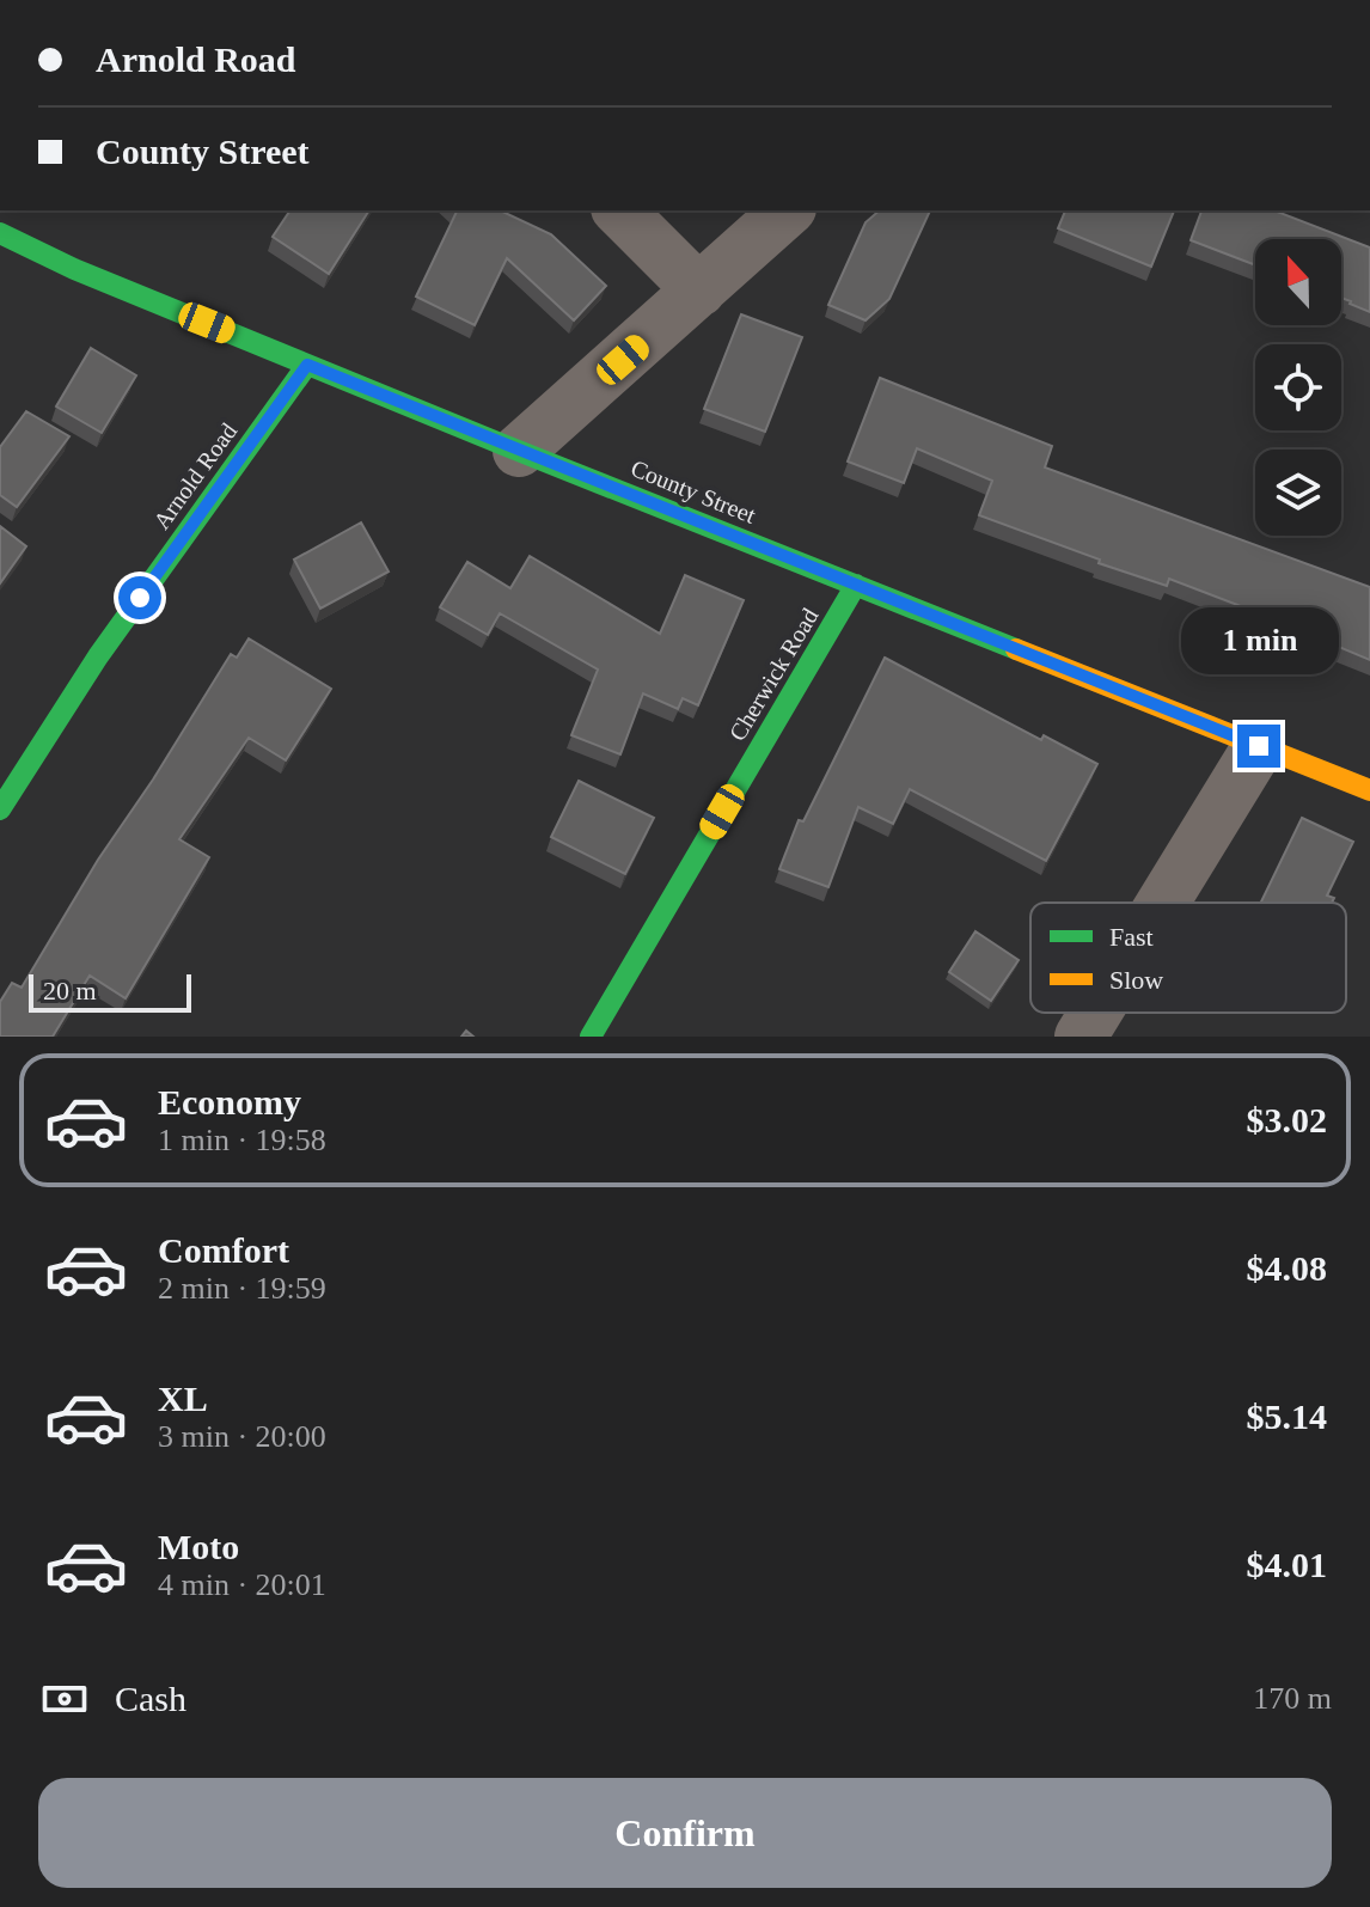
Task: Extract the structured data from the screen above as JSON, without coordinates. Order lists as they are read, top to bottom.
{
  "streets": {
    "main road": ["Arnold Road", "County Street", "Cherwick Road"]
  },
  "crossings": [
    ["Arnold Road", "County Street"],
    ["County Street", "Cherwick Road"]
  ],
  "legend": ["Fast", "Slow"],
  "scale_bar": "20 m",
  "north": "top",
  "page": {
    "banner": ["Arnold Road", "County Street"],
    "bubble": "1 min",
    "scale": "20 m",
    "list": [
      {
        "name": "Economy",
        "note": "1 min · 19:58",
        "value": "$3.02"
      },
      {
        "name": "Comfort",
        "note": "2 min · 19:59",
        "value": "$4.08"
      },
      {
        "name": "XL",
        "note": "3 min · 20:00",
        "value": "$5.14"
      },
      {
        "name": "Moto",
        "note": "4 min · 20:01",
        "value": "$4.01"
      }
    ],
    "pay": ["Cash", "170 m"],
    "buttons": "Confirm"
  }
}
